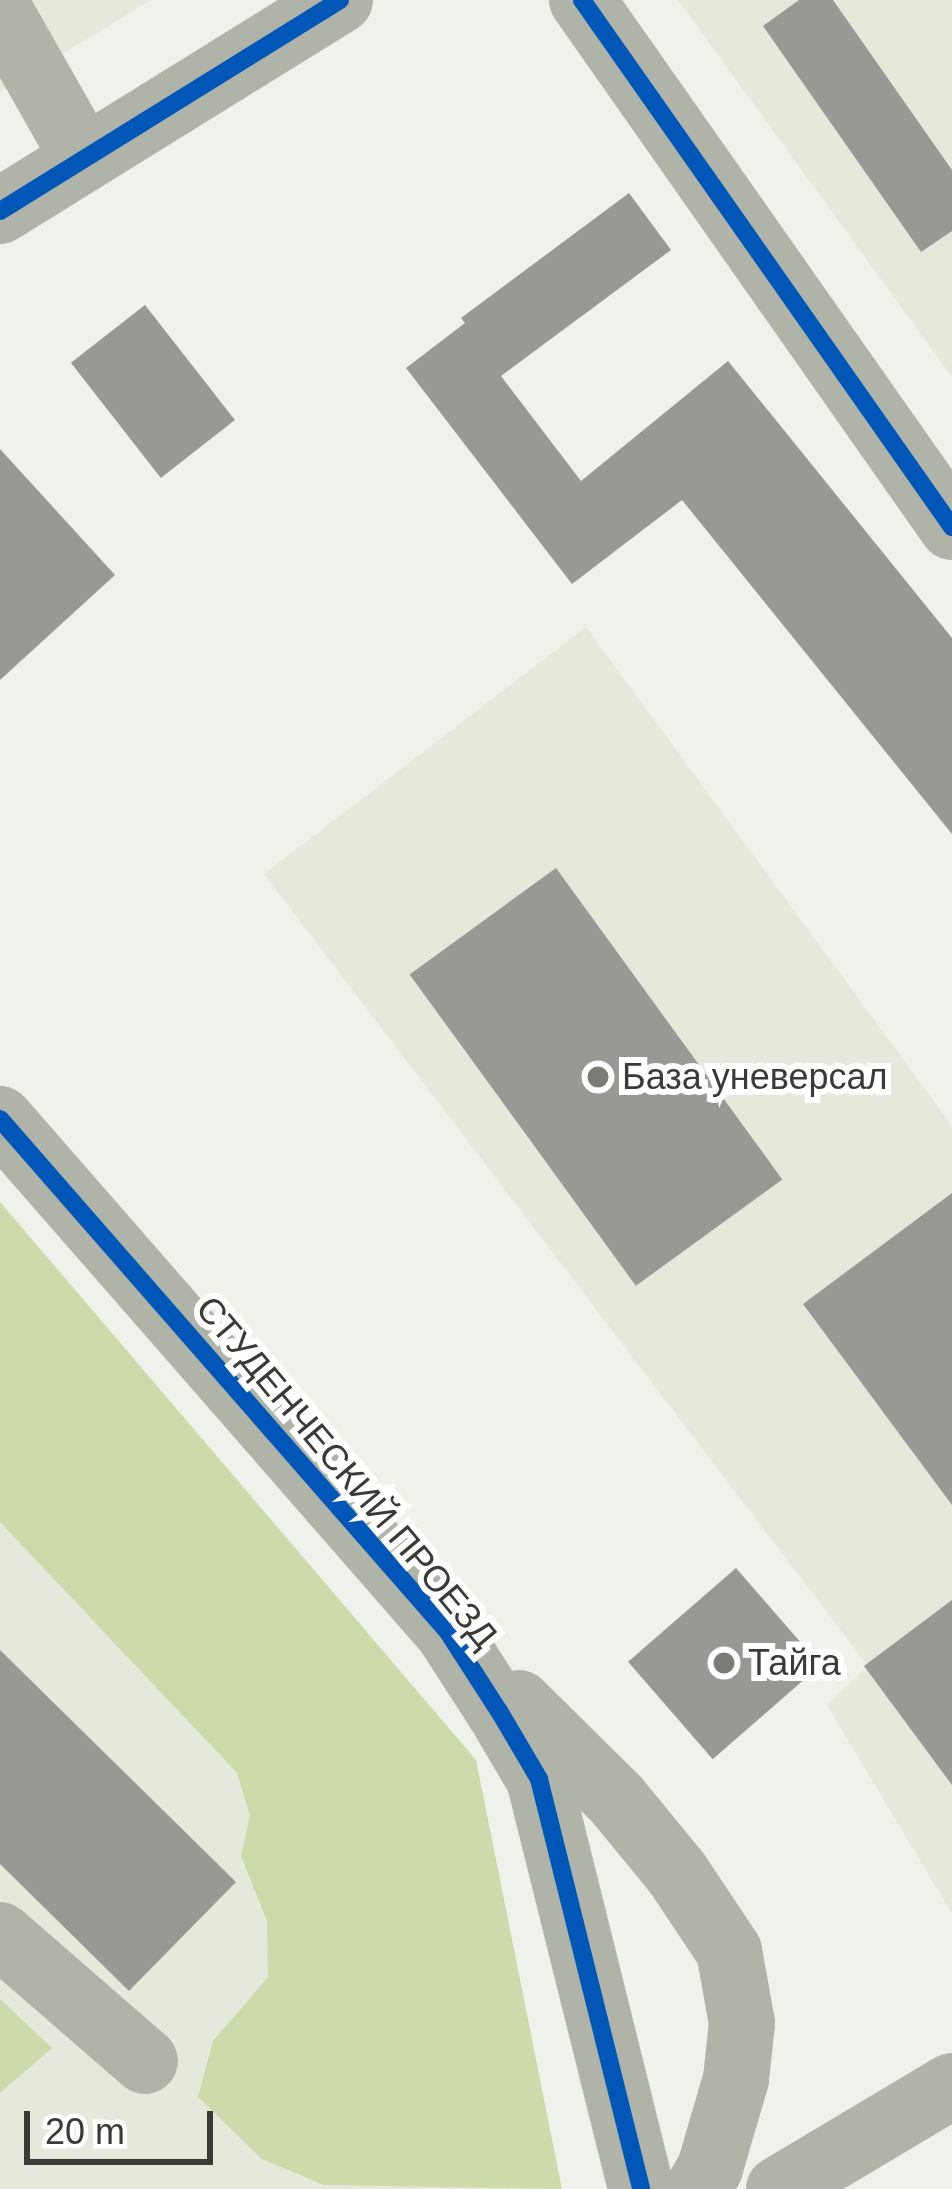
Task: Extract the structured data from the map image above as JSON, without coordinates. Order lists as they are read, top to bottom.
{
  "streets": {
    "street": ["СТУДЕНЧЕСКИЙ ПРОЕЗД"]
  },
  "places": ["База уневерсал", "Тайга"],
  "scale_bar": "20 m"
}
